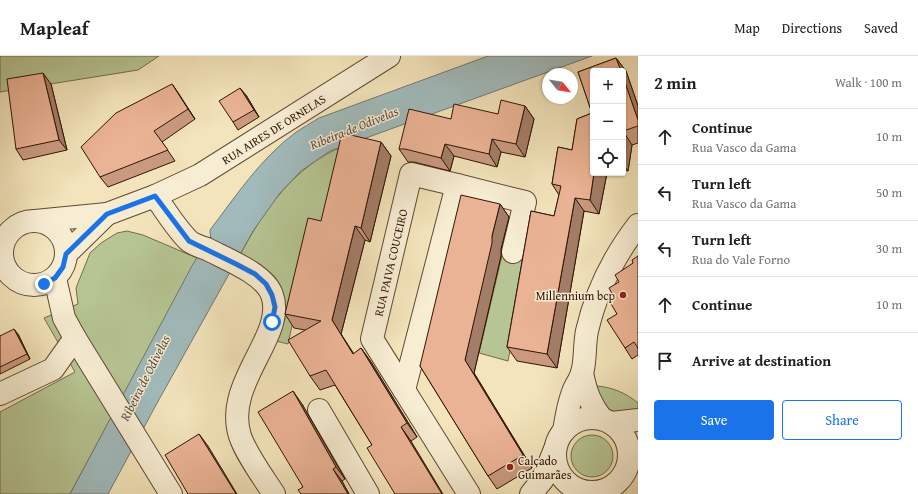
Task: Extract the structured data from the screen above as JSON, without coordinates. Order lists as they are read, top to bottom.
{
  "streets": {
    "street": ["RUA AIRES DE ORNELAS", "RUA PAIVA COUCEIRO"]
  },
  "water": ["Ribeira de Odivelas"],
  "places": ["Millennium bcp", "Calçado Guimarães"],
  "north": "bottom right",
  "page": {
    "header": "Mapleaf",
    "nav": ["Map", "Directions", "Saved"],
    "heading": ["2 min", "Walk · 100 m"],
    "map_buttons": ["+", "−"],
    "list": [
      ["Continue", "Rua Vasco da Gama", "10 m"],
      ["Turn left", "Rua Vasco da Gama", "50 m"],
      ["Turn left", "Rua do Vale Forno", "30 m"],
      ["Continue", "10 m"],
      "Arrive at destination"
    ],
    "buttons": ["Save", "Share"]
  }
}
